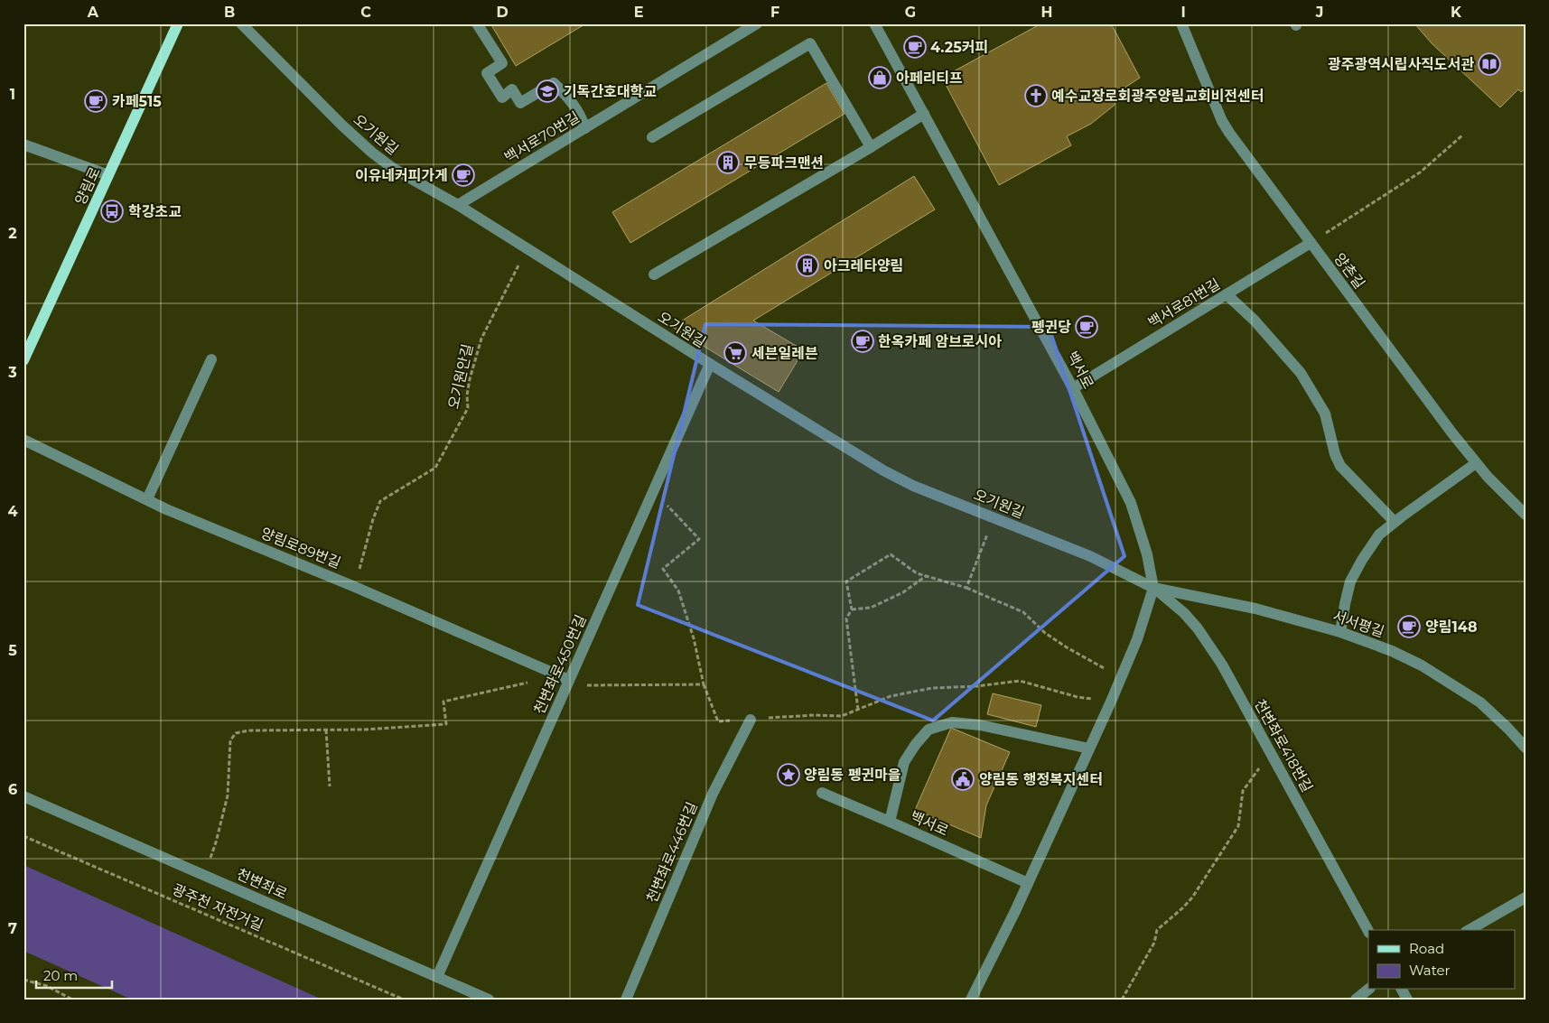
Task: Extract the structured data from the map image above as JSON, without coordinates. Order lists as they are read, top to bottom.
{
  "streets": {
    "main road": ["양림로"],
    "street": [
      "오기원길",
      "백서로70번길",
      "양촌길",
      "백서로81번길",
      "백서로",
      "양림로89번길",
      "서서평길",
      "천변좌로450번길",
      "천변좌로418번길",
      "천변좌로446번길",
      "천변좌로"
    ],
    "path": ["오기원안길", "광주천 자전거길"]
  },
  "crossings": [
    ["오기원길", "백서로70번길"],
    ["오기원길", "백서로"],
    ["오기원길", "오기원안길"],
    ["오기원길", "서서평길"],
    ["오기원길", "천변좌로450번길"],
    ["오기원길", "천변좌로418번길"],
    ["양촌길", "백서로81번길"],
    ["백서로81번길", "백서로"],
    ["백서로", "서서평길"],
    ["백서로", "천변좌로418번길"],
    ["오기원안길", "양림로89번길"],
    ["양림로89번길", "천변좌로450번길"],
    ["서서평길", "천변좌로418번길"],
    ["천변좌로450번길", "천변좌로"]
  ],
  "places": {
    "cafe": [
      "4.25커피",
      "카페515",
      "이유네커피가게",
      "펭귄당",
      "한옥카페 암브로시아",
      "양림148"
    ],
    "library": ["광주광역시립사직도서관"],
    "shop": ["아페리티프"],
    "school or university": ["기독간호대학교"],
    "church": ["예수교장로회광주양림교회비전센터"],
    "building": ["무등파크맨션", "아크레타양림"],
    "bus stop": ["학강초교"],
    "supermarket": ["세븐일레븐"],
    "place": ["양림동 펭귄마을"],
    "public building": ["양림동 행정복지센터"]
  },
  "legend": ["Road", "Water"],
  "scale_bar": "20 m",
  "grid": {
    "columns": [
      "A",
      "B",
      "C",
      "D",
      "E",
      "F",
      "G",
      "H",
      "I",
      "J",
      "K"
    ],
    "rows": [
      "1",
      "2",
      "3",
      "4",
      "5",
      "6",
      "7"
    ]
  }
}
